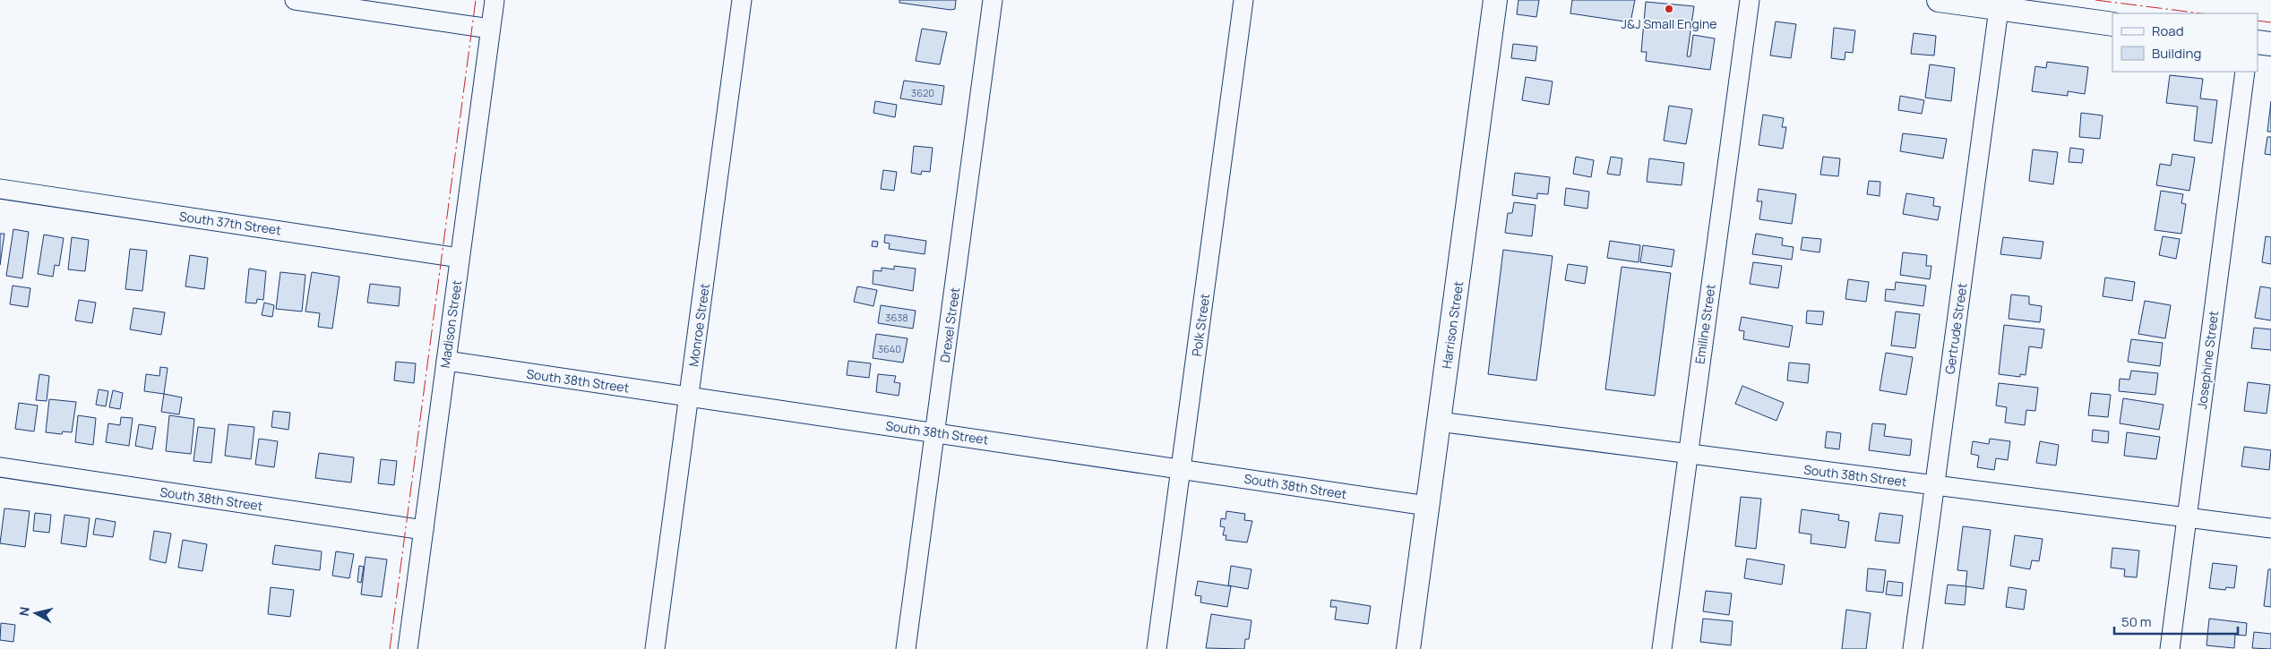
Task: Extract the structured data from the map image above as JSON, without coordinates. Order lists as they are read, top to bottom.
{
  "streets": {
    "main road": ["Harrison Street"],
    "street": [
      "South 37th Street",
      "Madison Street",
      "Emiline Street",
      "Monroe Street",
      "Drexel Street",
      "Polk Street",
      "Gertrude Street",
      "Josephine Street",
      "South 38th Street"
    ]
  },
  "crossings": [
    ["South 37th Street", "Madison Street"],
    ["Madison Street", "South 38th Street"],
    ["Emiline Street", "South 38th Street"],
    ["Monroe Street", "South 38th Street"],
    ["Drexel Street", "South 38th Street"],
    ["Polk Street", "South 38th Street"],
    ["Harrison Street", "South 38th Street"],
    ["Gertrude Street", "South 38th Street"],
    ["Josephine Street", "South 38th Street"]
  ],
  "places": ["J&J Small Engine"],
  "house_numbers": ["3620", "3638", "3640"],
  "legend": ["Road", "Building"],
  "scale_bar": "50 m",
  "north": "left"
}
